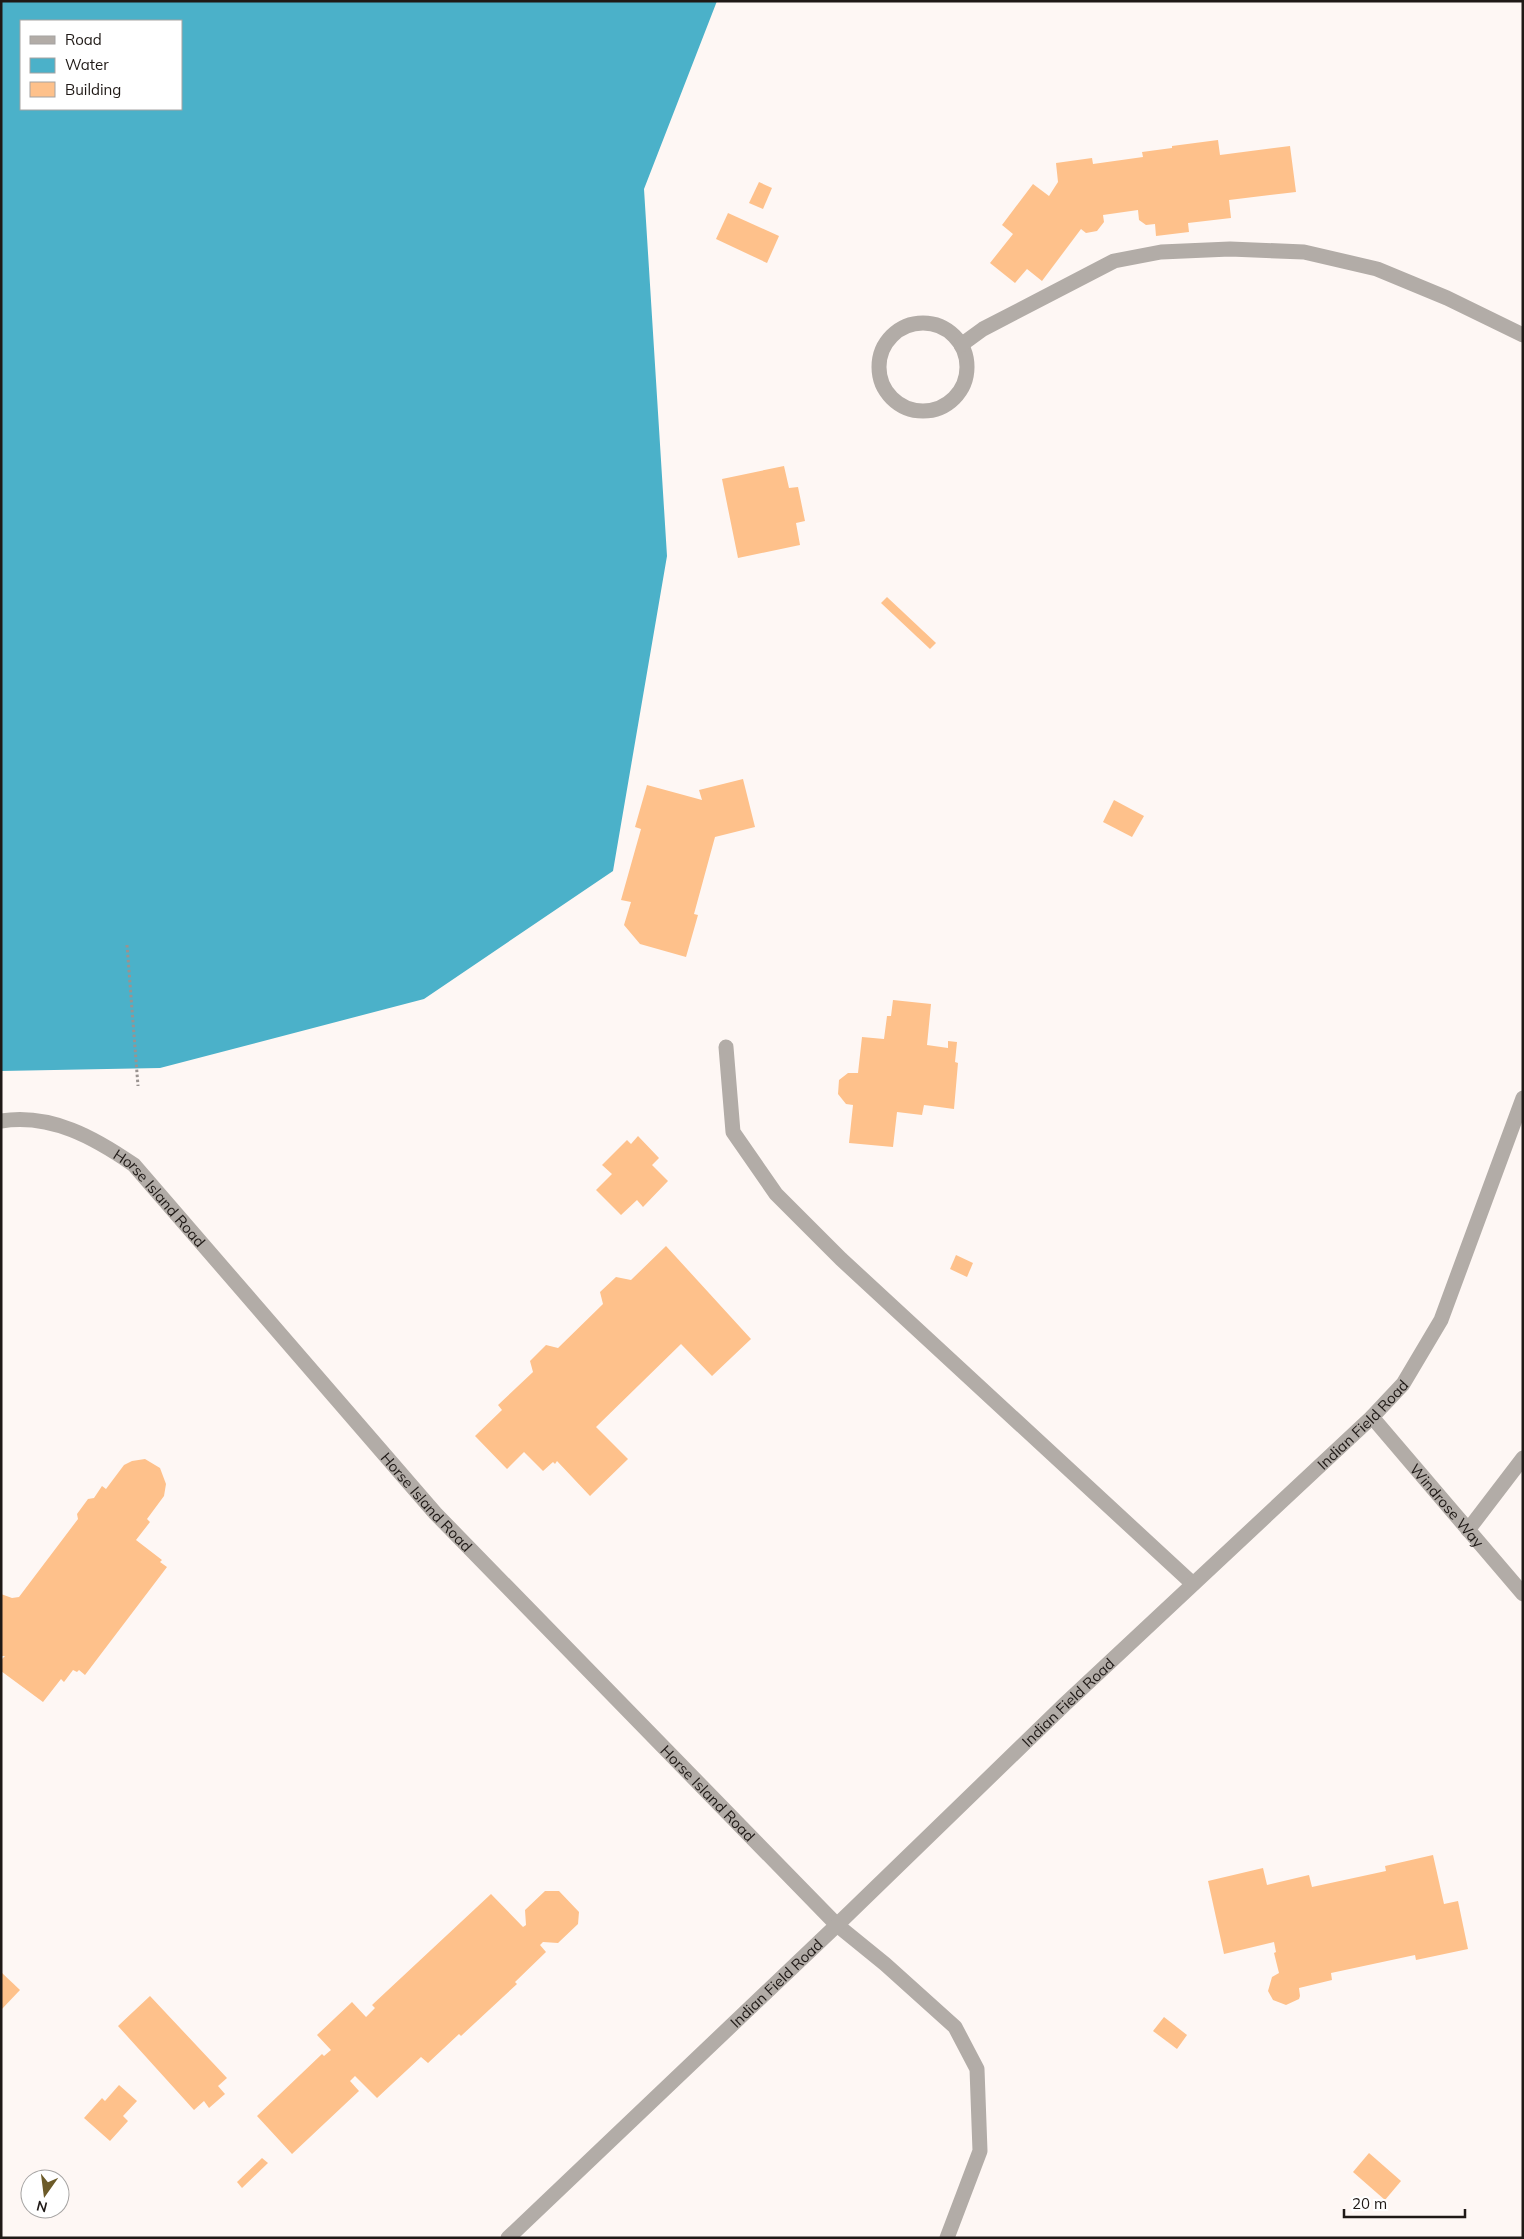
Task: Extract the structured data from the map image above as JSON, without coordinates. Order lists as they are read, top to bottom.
{
  "streets": {
    "street": ["Horse Island Road", "Indian Field Road", "Windrose Way"]
  },
  "crossings": [
    ["Horse Island Road", "Indian Field Road"],
    ["Indian Field Road", "Windrose Way"]
  ],
  "legend": ["Road", "Water", "Building"],
  "scale_bar": "20 m",
  "north": "bottom"
}
